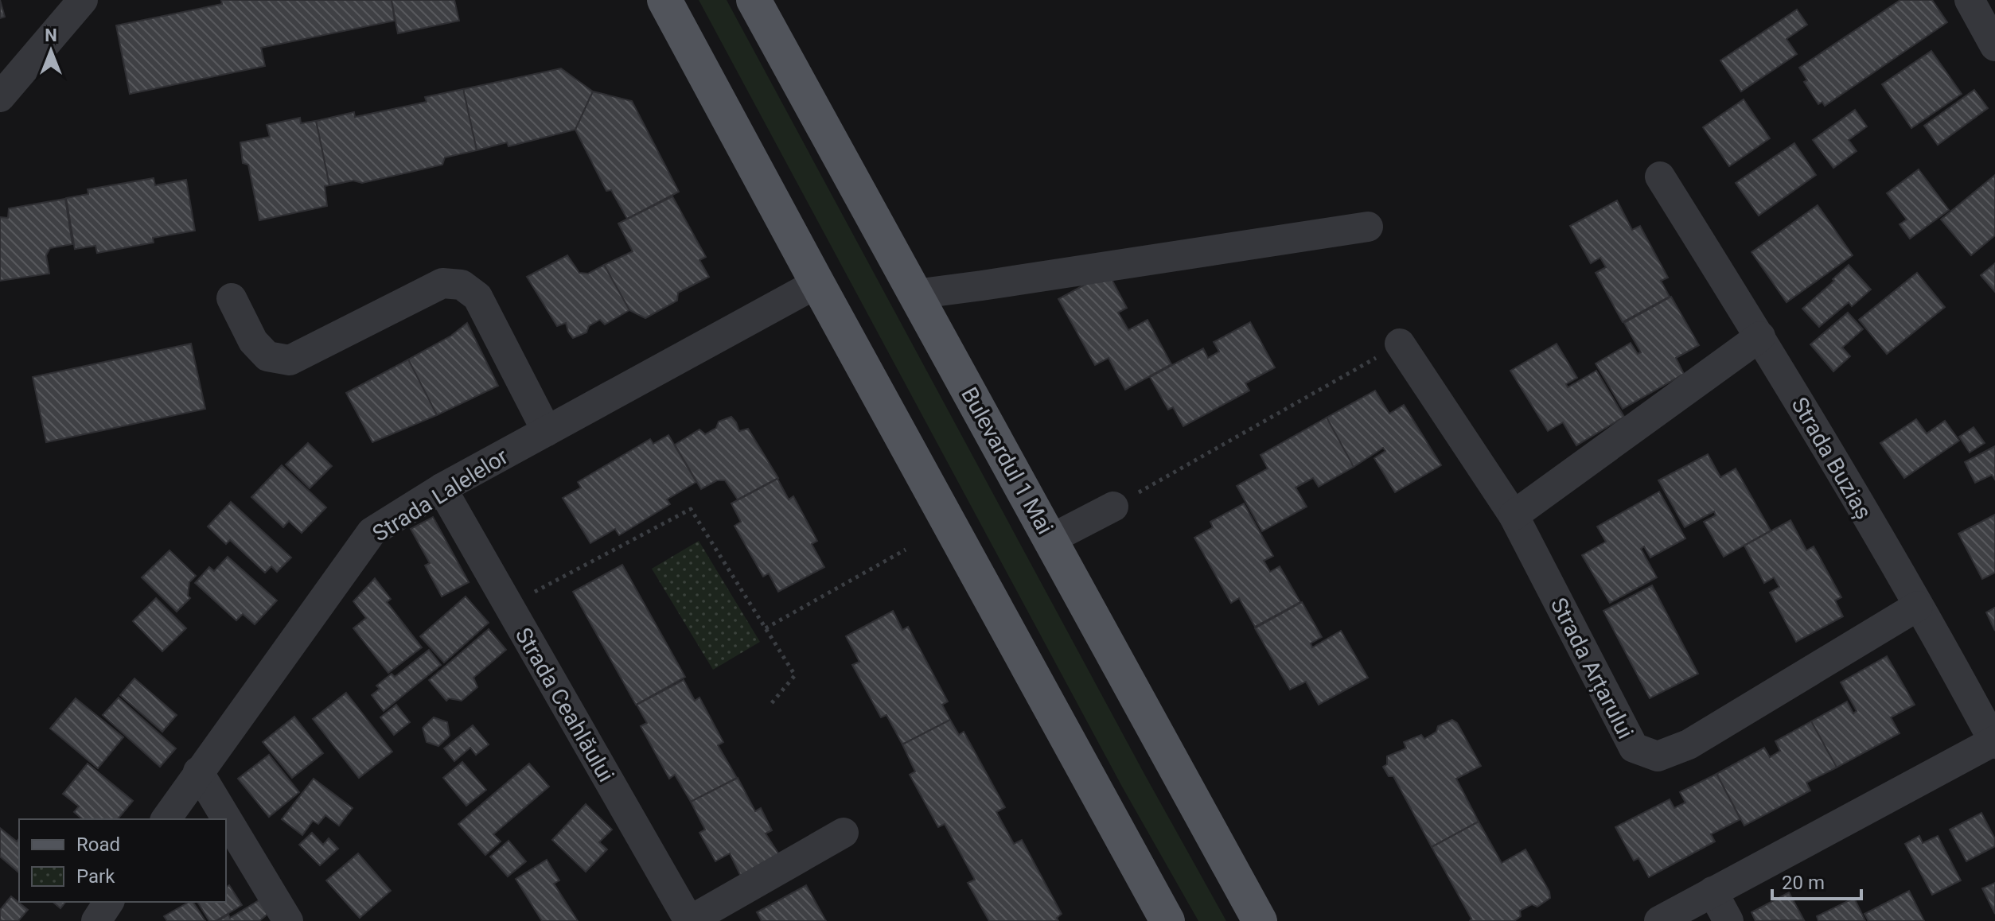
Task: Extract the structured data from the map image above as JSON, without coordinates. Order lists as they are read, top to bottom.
{
  "streets": {
    "main road": ["Bulevardul 1 Mai"],
    "street": [
      "Strada Buziaș",
      "Strada Lalelelor",
      "Strada Arțarului",
      "Strada Ceahlăului"
    ]
  },
  "crossings": [
    ["Strada Buziaș", "Strada Arțarului"],
    ["Strada Lalelelor", "Strada Ceahlăului"]
  ],
  "legend": ["Road", "Park"],
  "scale_bar": "20 m",
  "north": "top"
}
